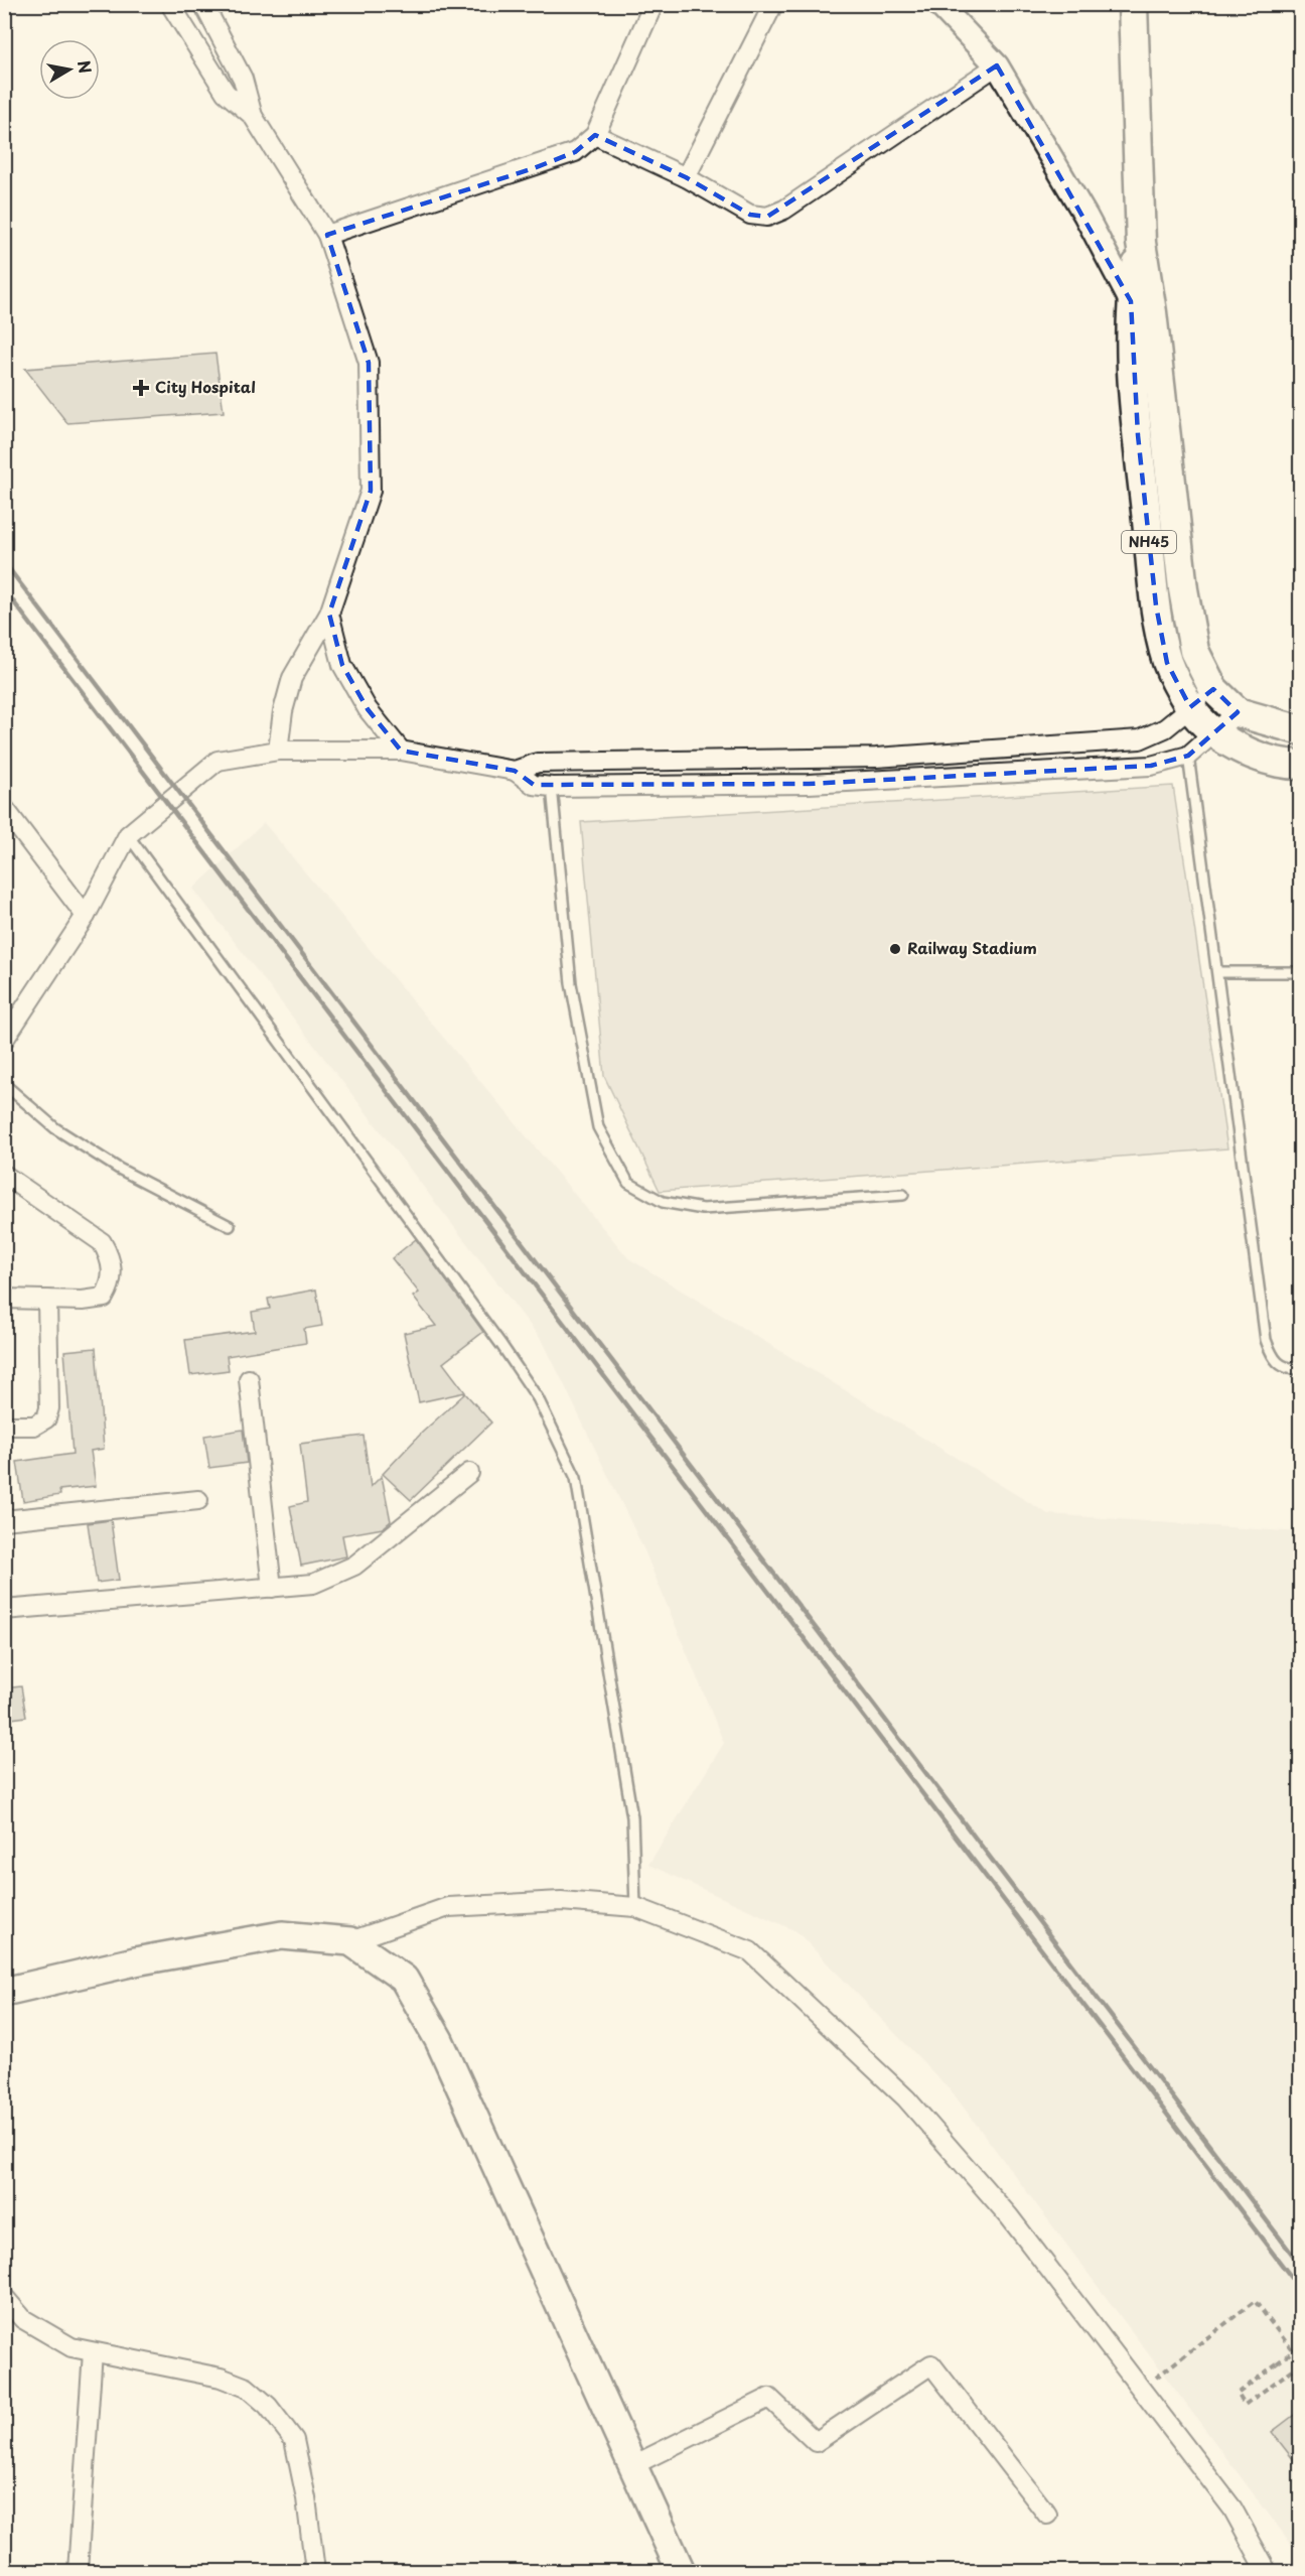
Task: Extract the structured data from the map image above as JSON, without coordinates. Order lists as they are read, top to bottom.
{
  "streets": {
    "highway": ["NH45"]
  },
  "places": {
    "health": ["City Hospital"],
    "other": ["Railway Stadium"]
  },
  "north": "right"
}
